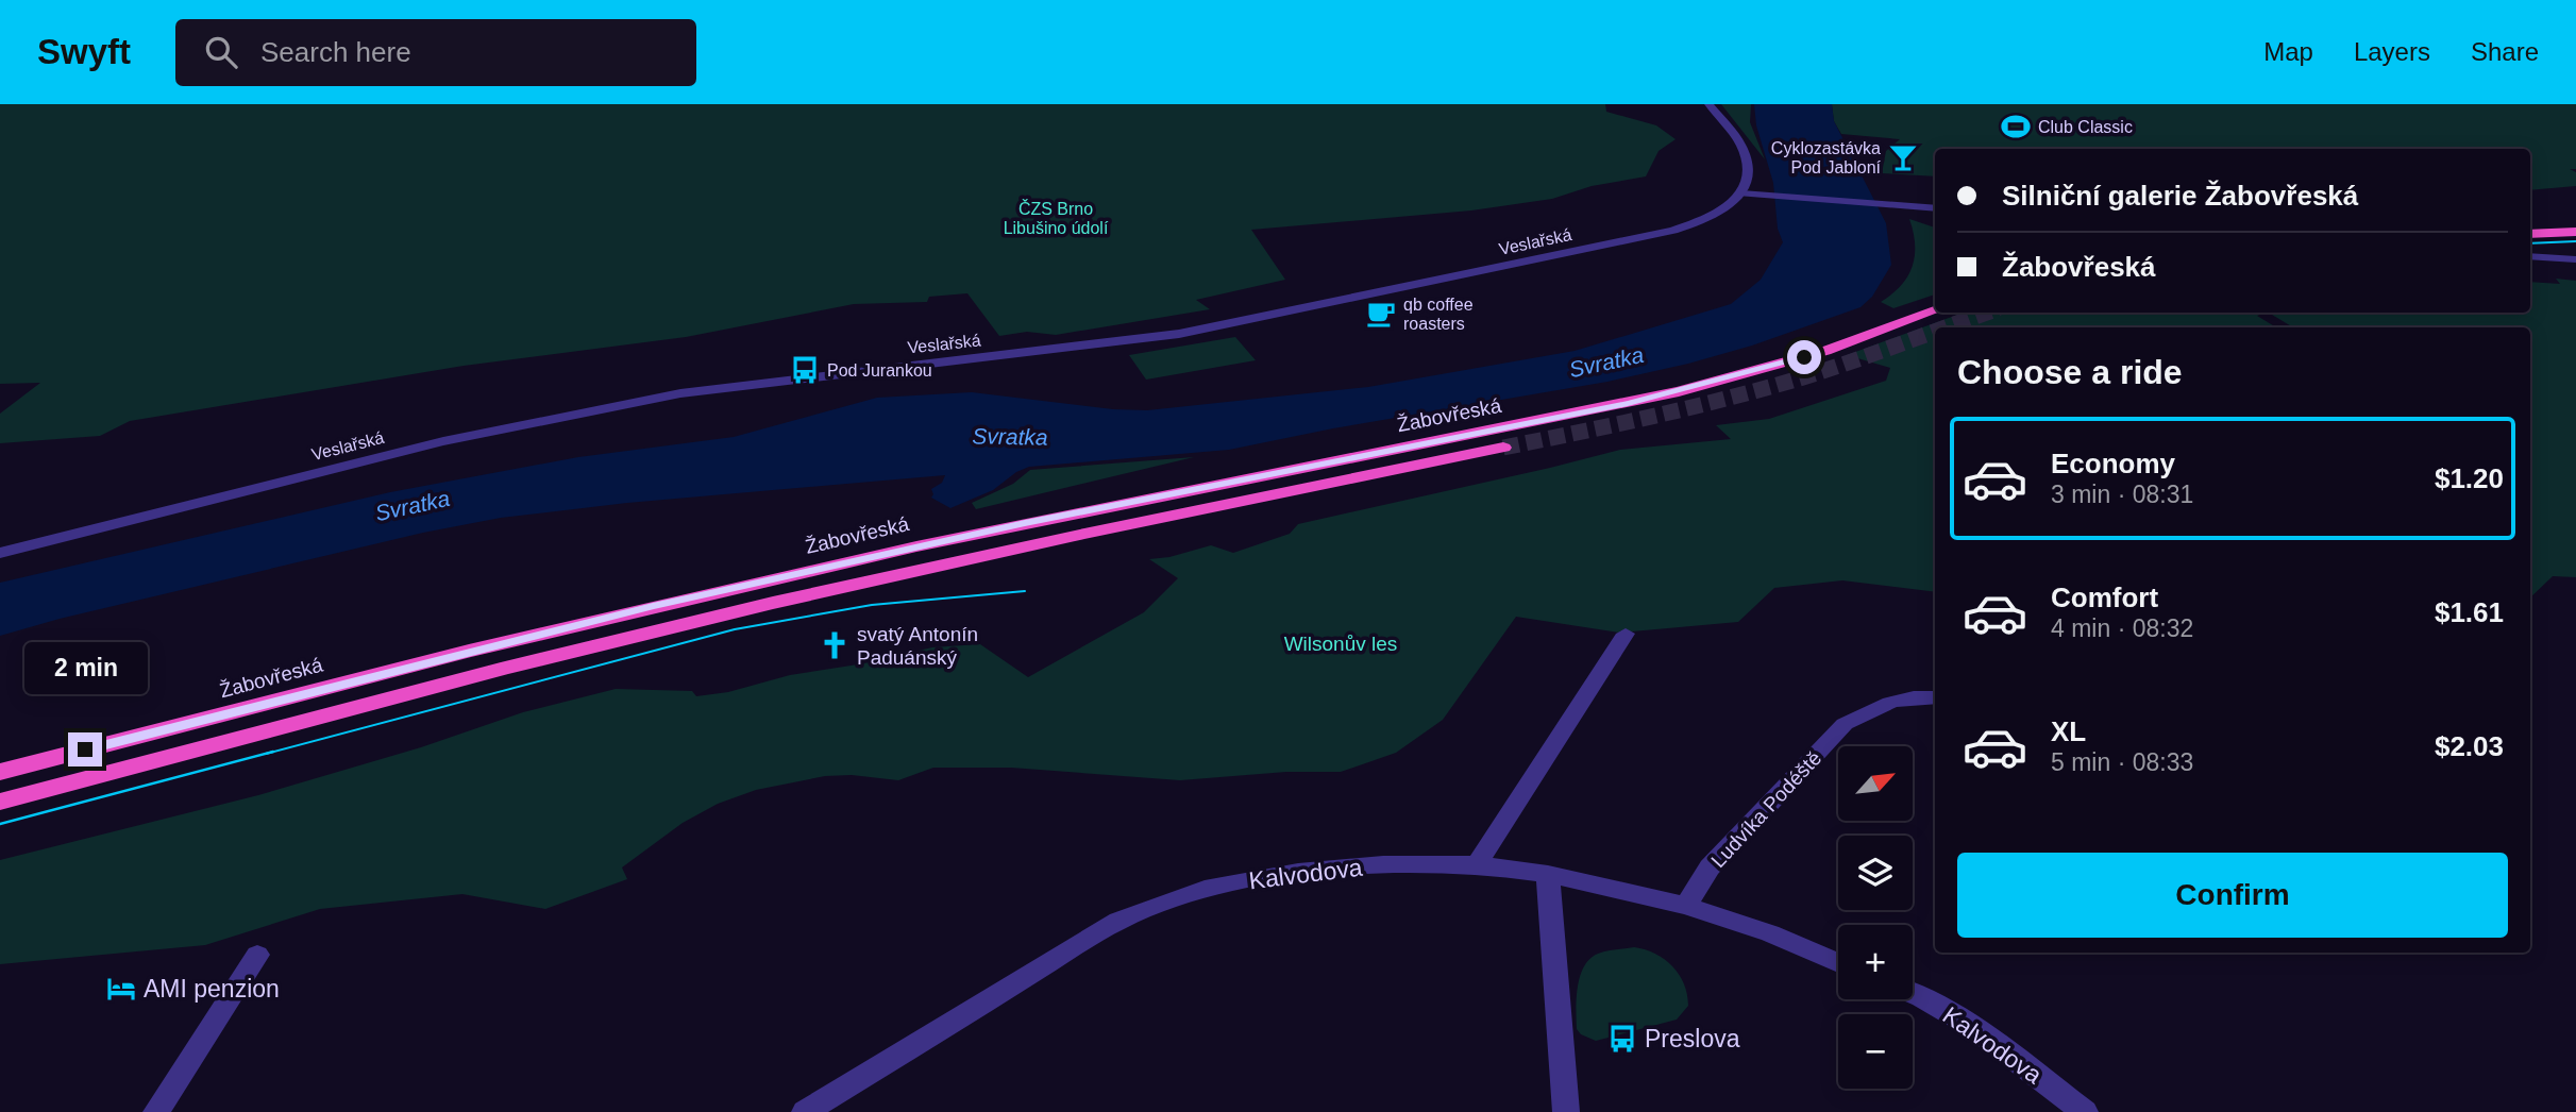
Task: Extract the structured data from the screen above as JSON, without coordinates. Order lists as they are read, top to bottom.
{
  "streets": {
    "highway": ["Žabovřeská"],
    "street": ["Veslařská", "Ludvíka Podéště", "Kalvodova"]
  },
  "crossings": [
    ["Ludvíka Podéště", "Kalvodova"]
  ],
  "water": ["Svratka"],
  "parks": ["ČZS Brno Libušino údolí", "Wilsonův les"],
  "places": {
    "sports": ["Club Classic"],
    "bar": ["Cyklozastávka Pod Jabloní"],
    "cafe": ["qb coffee roasters"],
    "bus stop": ["Pod Jurankou", "Preslova"],
    "church": ["svatý Antonín Paduánský"],
    "hotel": ["AMI penzion"]
  },
  "north": "top right",
  "page": {
    "header": "Swyft",
    "search": "Search here",
    "nav": ["Map", "Layers", "Share"],
    "banner": ["Silniční galerie Žabovřeská", "Žabovřeská"],
    "heading": "Choose a ride",
    "list": [
      {
        "name": "Economy",
        "note": "3 min · 08:31",
        "value": "$1.20"
      },
      {
        "name": "Comfort",
        "note": "4 min · 08:32",
        "value": "$1.61"
      },
      {
        "name": "XL",
        "note": "5 min · 08:33",
        "value": "$2.03"
      }
    ],
    "bubble": "2 min",
    "map_buttons": ["+", "−"],
    "buttons": "Confirm"
  }
}
